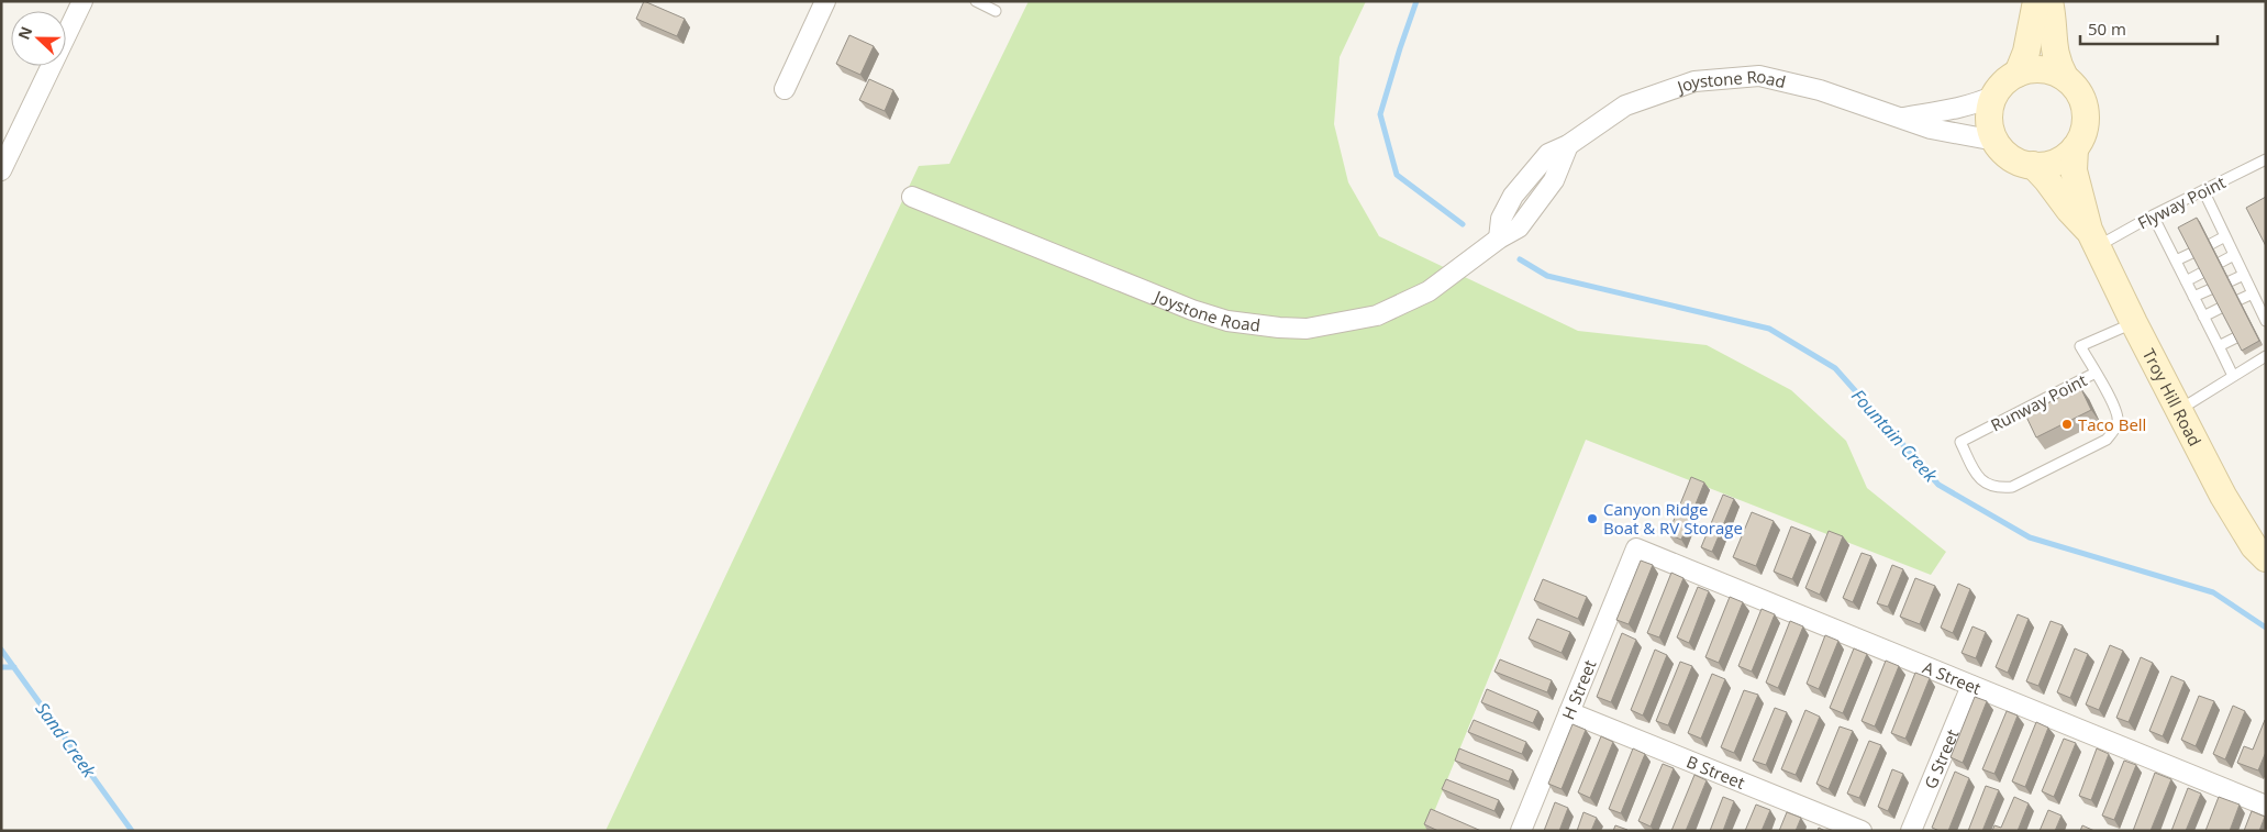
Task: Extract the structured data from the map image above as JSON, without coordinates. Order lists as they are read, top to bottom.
{
  "streets": {
    "main road": ["Troy Hill Road"],
    "street": [
      "Joystone Road",
      "A Street",
      "H Street",
      "G Street",
      "B Street"
    ],
    "lane": ["Flyway Point", "Runway Point"]
  },
  "crossings": [
    ["Flyway Point", "Troy Hill Road"],
    ["Troy Hill Road", "Runway Point"],
    ["A Street", "H Street"],
    ["A Street", "G Street"],
    ["H Street", "B Street"]
  ],
  "water": ["Fountain Creek", "Sand Creek"],
  "places": ["Taco Bell", "Canyon Ridge Boat & RV Storage"],
  "scale_bar": "50 m",
  "north": "left"
}
